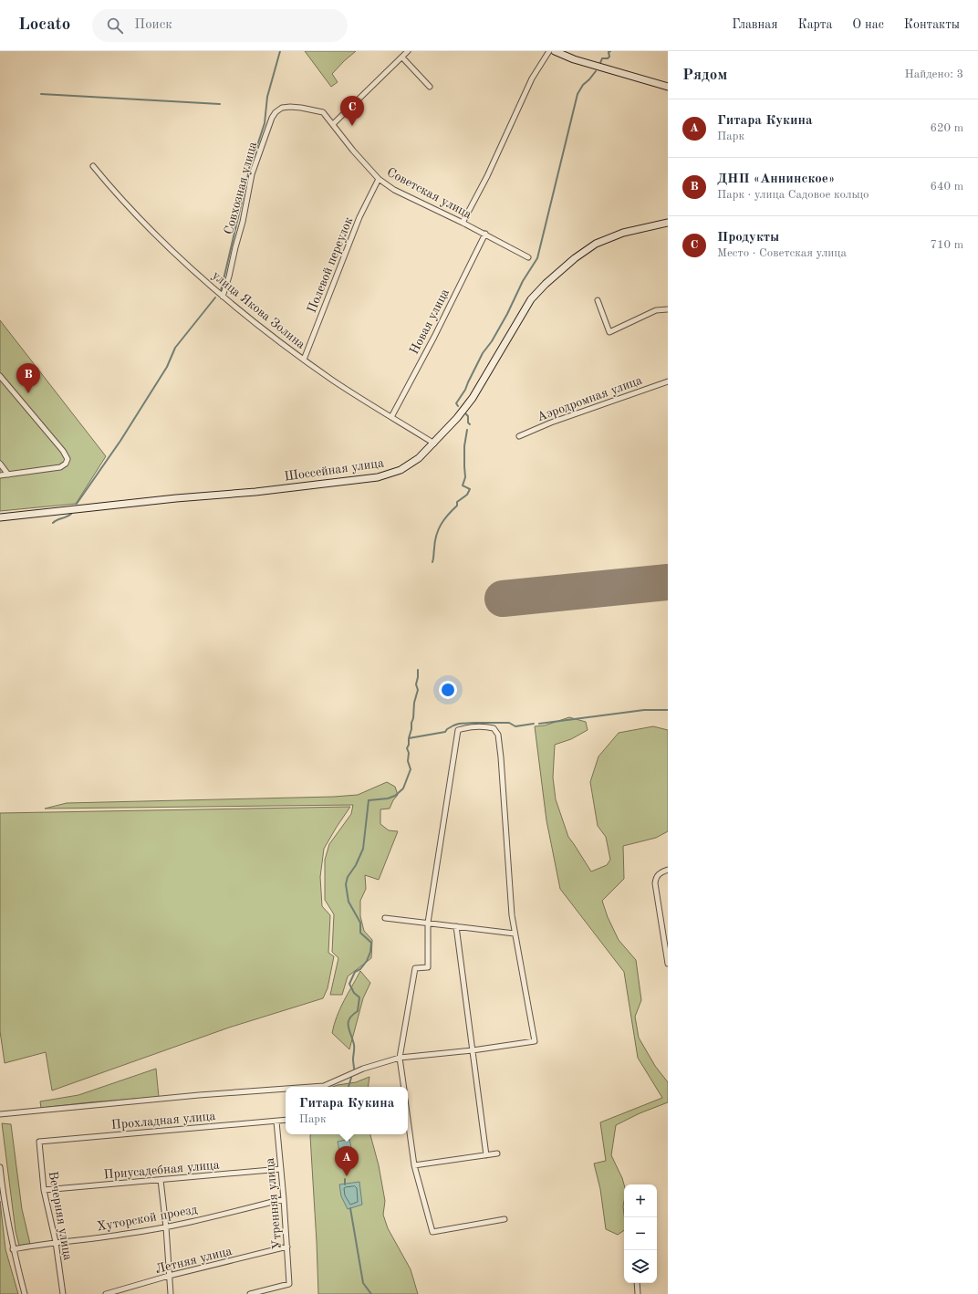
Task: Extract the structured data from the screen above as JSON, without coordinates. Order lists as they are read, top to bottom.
{
  "streets": {
    "main road": ["Шоссейная улица"],
    "street": [
      "Совхозная улица",
      "Советская улица",
      "Полевой переулок",
      "улица Якова Золина",
      "Новая улица",
      "Аэродромная улица",
      "Прохладная улица",
      "Приусадебная улица",
      "Утренняя улица",
      "Вечерняя улица",
      "Хуторской проезд",
      "Летняя улица"
    ]
  },
  "crossings": [
    ["Совхозная улица", "Советская улица"],
    ["Совхозная улица", "улица Якова Золина"],
    ["Советская улица", "Полевой переулок"],
    ["Советская улица", "Новая улица"],
    ["Полевой переулок", "улица Якова Золина"],
    ["улица Якова Золина", "Новая улица"],
    ["улица Якова Золина", "Шоссейная улица"],
    ["Прохладная улица", "Утренняя улица"],
    ["Прохладная улица", "Вечерняя улица"],
    ["Приусадебная улица", "Утренняя улица"],
    ["Приусадебная улица", "Вечерняя улица"],
    ["Утренняя улица", "Хуторской проезд"],
    ["Утренняя улица", "Летняя улица"],
    ["Вечерняя улица", "Хуторской проезд"]
  ],
  "page": {
    "header": "Locato",
    "search": "Поиск",
    "nav": [
      "Главная",
      "Карта",
      "О нас",
      "Контакты"
    ],
    "heading": ["Рядом", "Найдено: 3"],
    "pins": ["C", "B", "A"],
    "list": [
      {
        "mark": "A",
        "name": "Гитара Кукина",
        "note": "Парк",
        "value": "620 m"
      },
      {
        "mark": "B",
        "name": "ДНП «Аннинское»",
        "note": "Парк · улица Садовое кольцо",
        "value": "640 m"
      },
      {
        "mark": "C",
        "name": "Продукты",
        "note": "Место · Советская улица",
        "value": "710 m"
      }
    ],
    "popup": ["Гитара Кукина", "Парк"],
    "map_buttons": ["+", "−"]
  }
}
